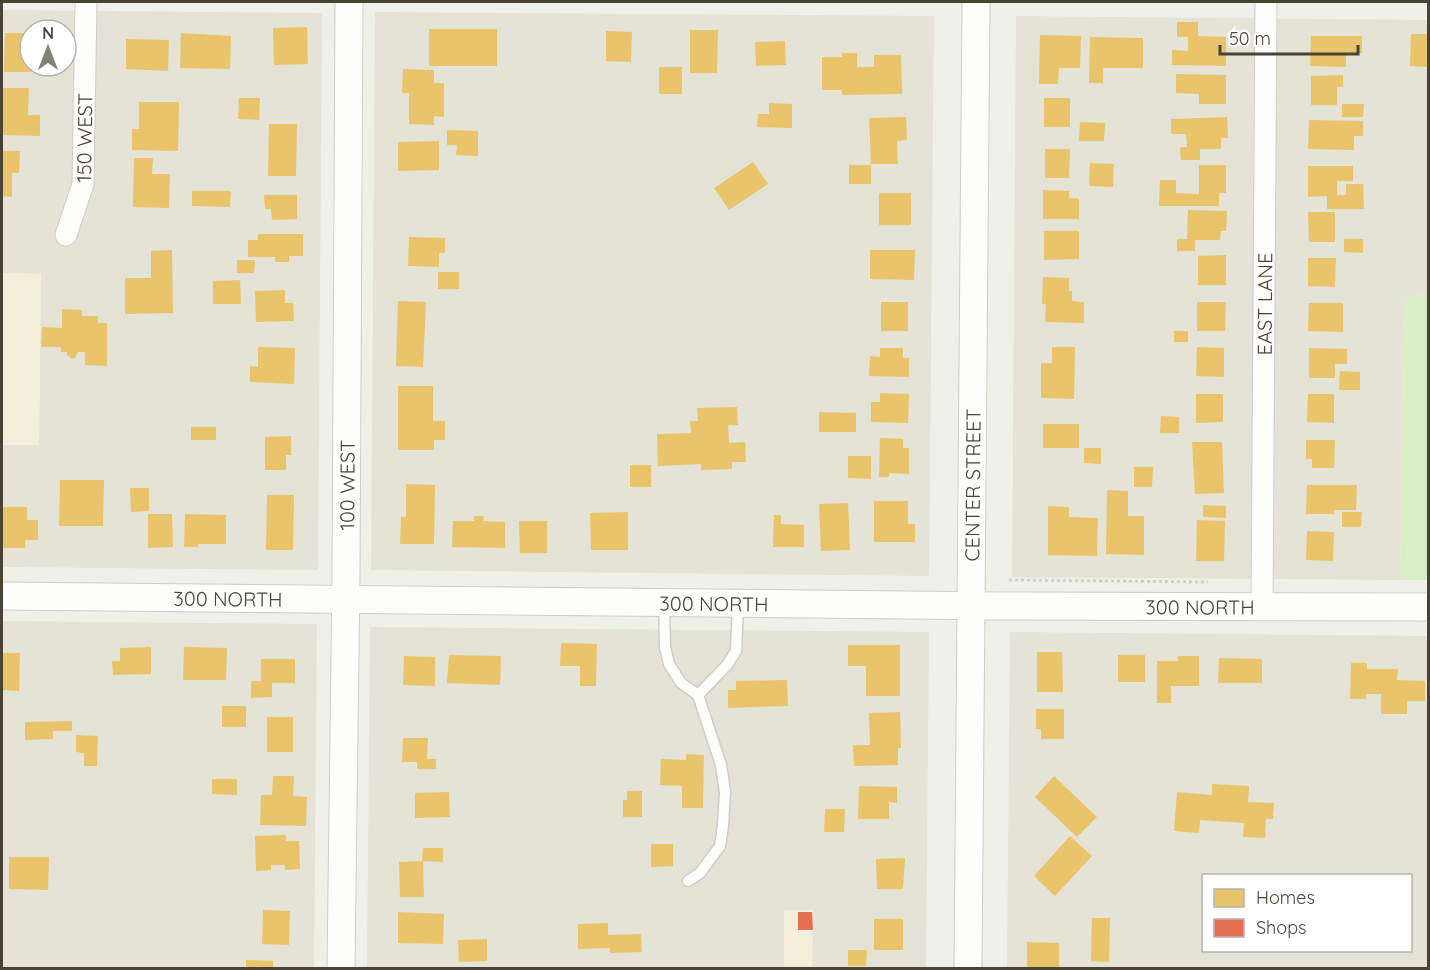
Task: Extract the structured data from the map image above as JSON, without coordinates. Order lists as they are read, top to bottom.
{
  "streets": {
    "street": [
      "150 WEST",
      "EAST LANE",
      "100 WEST",
      "CENTER STREET",
      "300 NORTH"
    ]
  },
  "crossings": [
    ["EAST LANE", "300 NORTH"],
    ["100 WEST", "300 NORTH"],
    ["CENTER STREET", "300 NORTH"]
  ],
  "legend": ["Homes", "Shops"],
  "scale_bar": "50 m",
  "north": "top"
}
